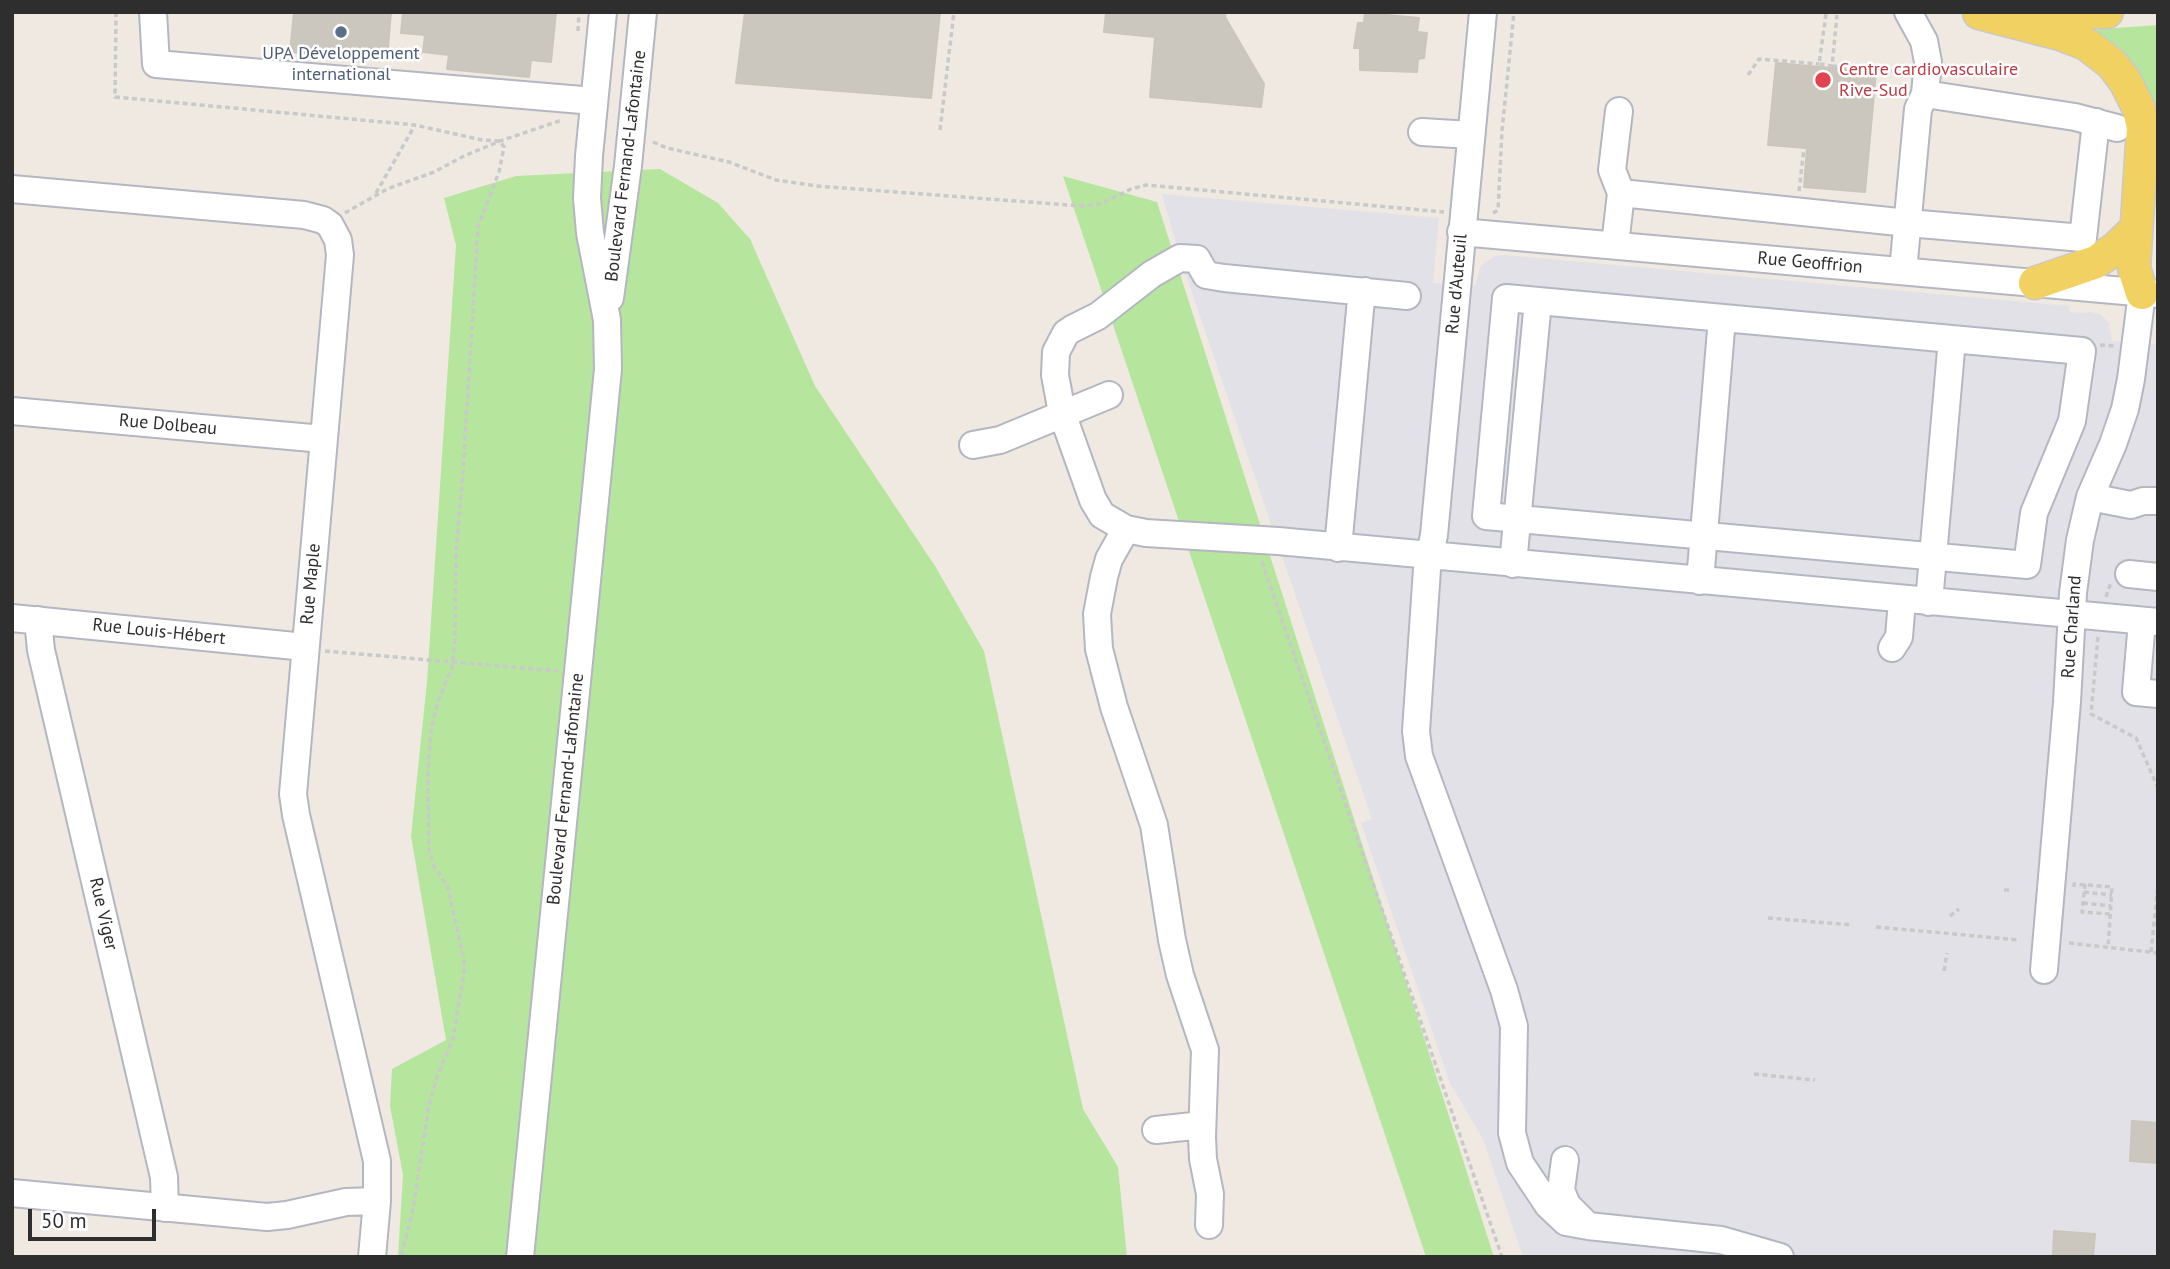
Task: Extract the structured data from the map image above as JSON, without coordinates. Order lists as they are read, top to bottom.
{
  "streets": {
    "street": [
      "Boulevard Fernand-Lafontaine",
      "Rue Geoffrion",
      "Rue d'Auteuil",
      "Rue Dolbeau",
      "Rue Maple",
      "Rue Charland",
      "Rue Louis-Hébert",
      "Rue Viger"
    ]
  },
  "crossings": [
    ["Rue Geoffrion", "Rue d'Auteuil"],
    ["Rue Geoffrion", "Rue Charland"],
    ["Rue Dolbeau", "Rue Maple"],
    ["Rue Maple", "Rue Louis-Hébert"],
    ["Rue Louis-Hébert", "Rue Viger"]
  ],
  "places": ["UPA Développement international", "Centre cardiovasculaire Rive-Sud"],
  "scale_bar": "50 m"
}
